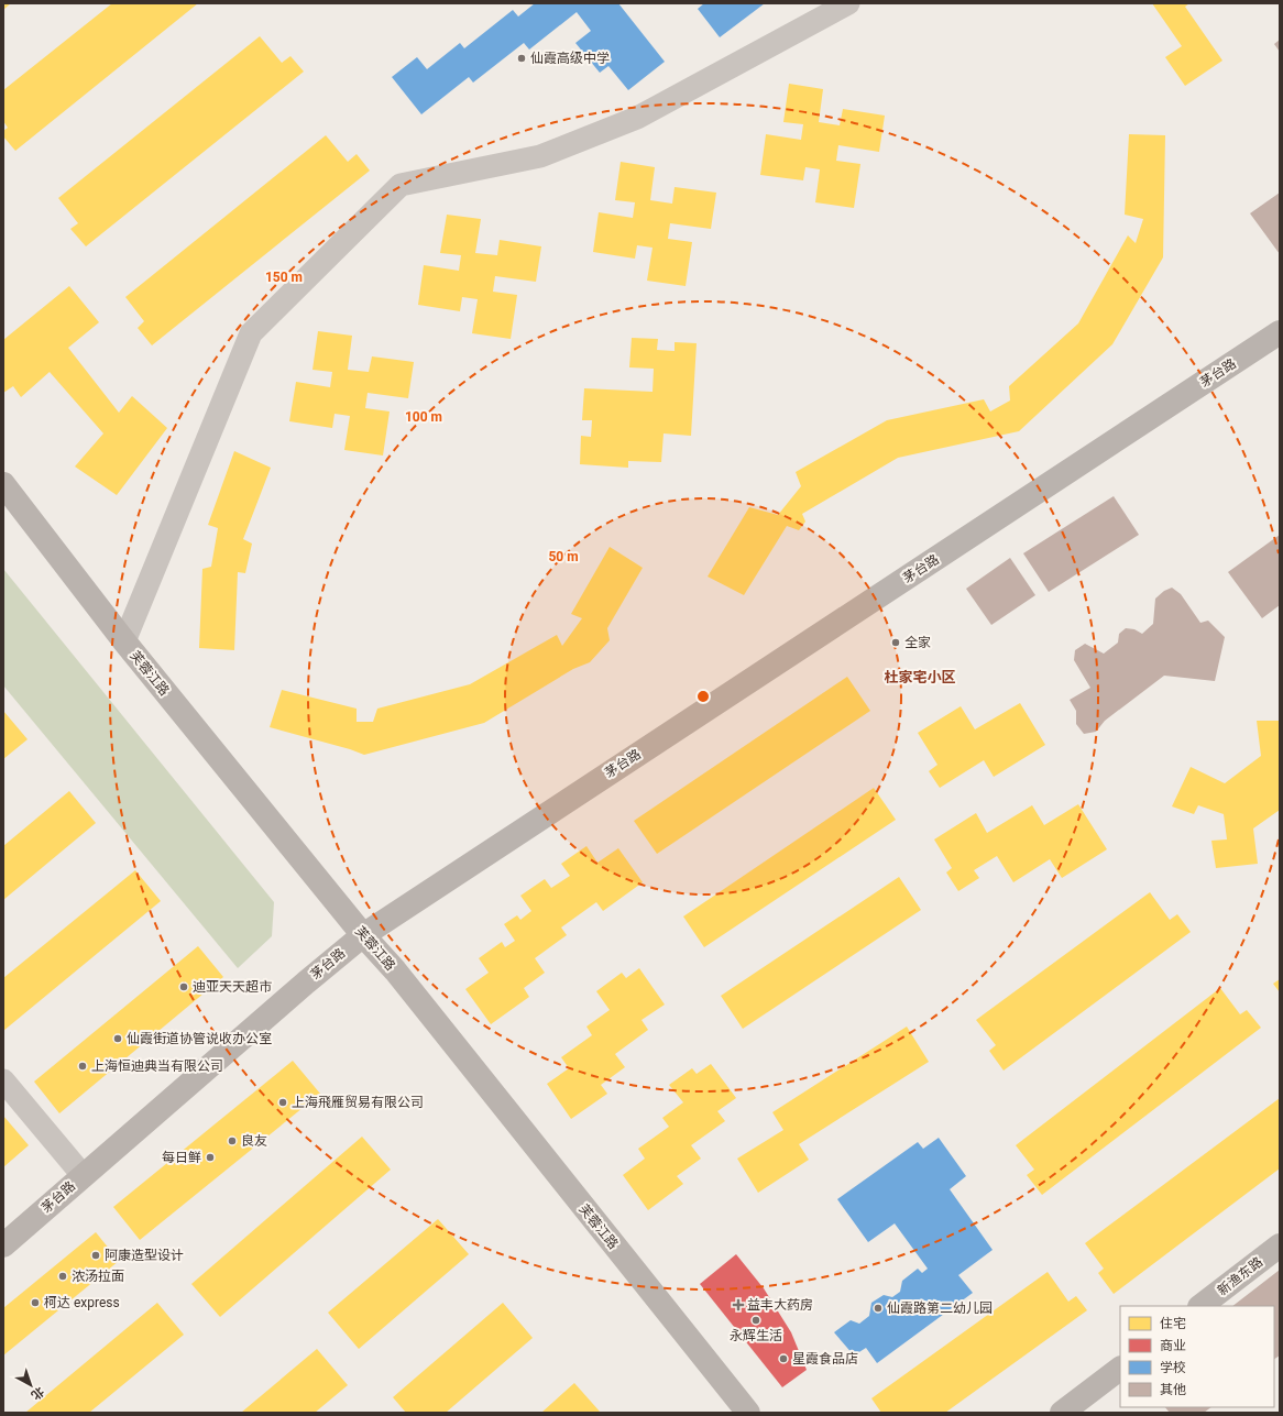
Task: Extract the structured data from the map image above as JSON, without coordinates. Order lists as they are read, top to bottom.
{
  "streets": {
    "street": ["茅台路", "芙蓉江路", "新渔东路"]
  },
  "crossings": [
    ["茅台路", "芙蓉江路"]
  ],
  "districts": ["杜家宅小区"],
  "places": {
    "other": [
      "仙霞高级中学",
      "全家",
      "迪亚天天超市",
      "仙霞街道协管说收办公室",
      "上海恒迪典当有限公司",
      "上海飛雁贸易有限公司",
      "良友",
      "每日鲜",
      "阿康造型设计",
      "浓汤拉面",
      "柯达 express",
      "仙霞路第二幼儿园",
      "永辉生活",
      "星霞食品店"
    ],
    "health": ["益丰大药房"]
  },
  "legend": [
    "住宅",
    "商业",
    "学校",
    "其他"
  ],
  "north": "bottom right",
  "rings": ["150 m", "100 m", "50 m"]
}
